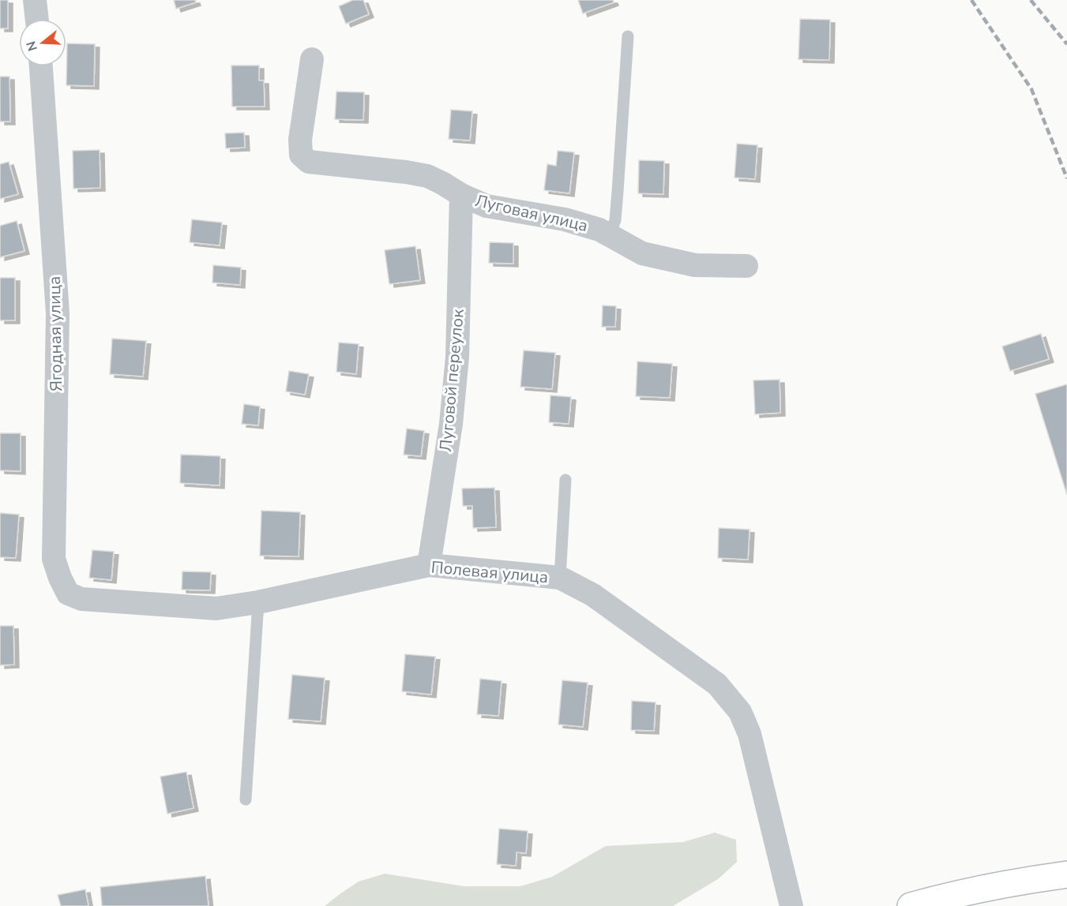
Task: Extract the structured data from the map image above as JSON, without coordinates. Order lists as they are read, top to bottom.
{
  "streets": {
    "street": [
      "Луговая улица",
      "Ягодная улица",
      "Луговой переулок",
      "Полевая улица"
    ]
  },
  "crossings": [
    ["Луговая улица", "Луговой переулок"],
    ["Ягодная улица", "Полевая улица"],
    ["Луговой переулок", "Полевая улица"]
  ],
  "north": "left"
}
